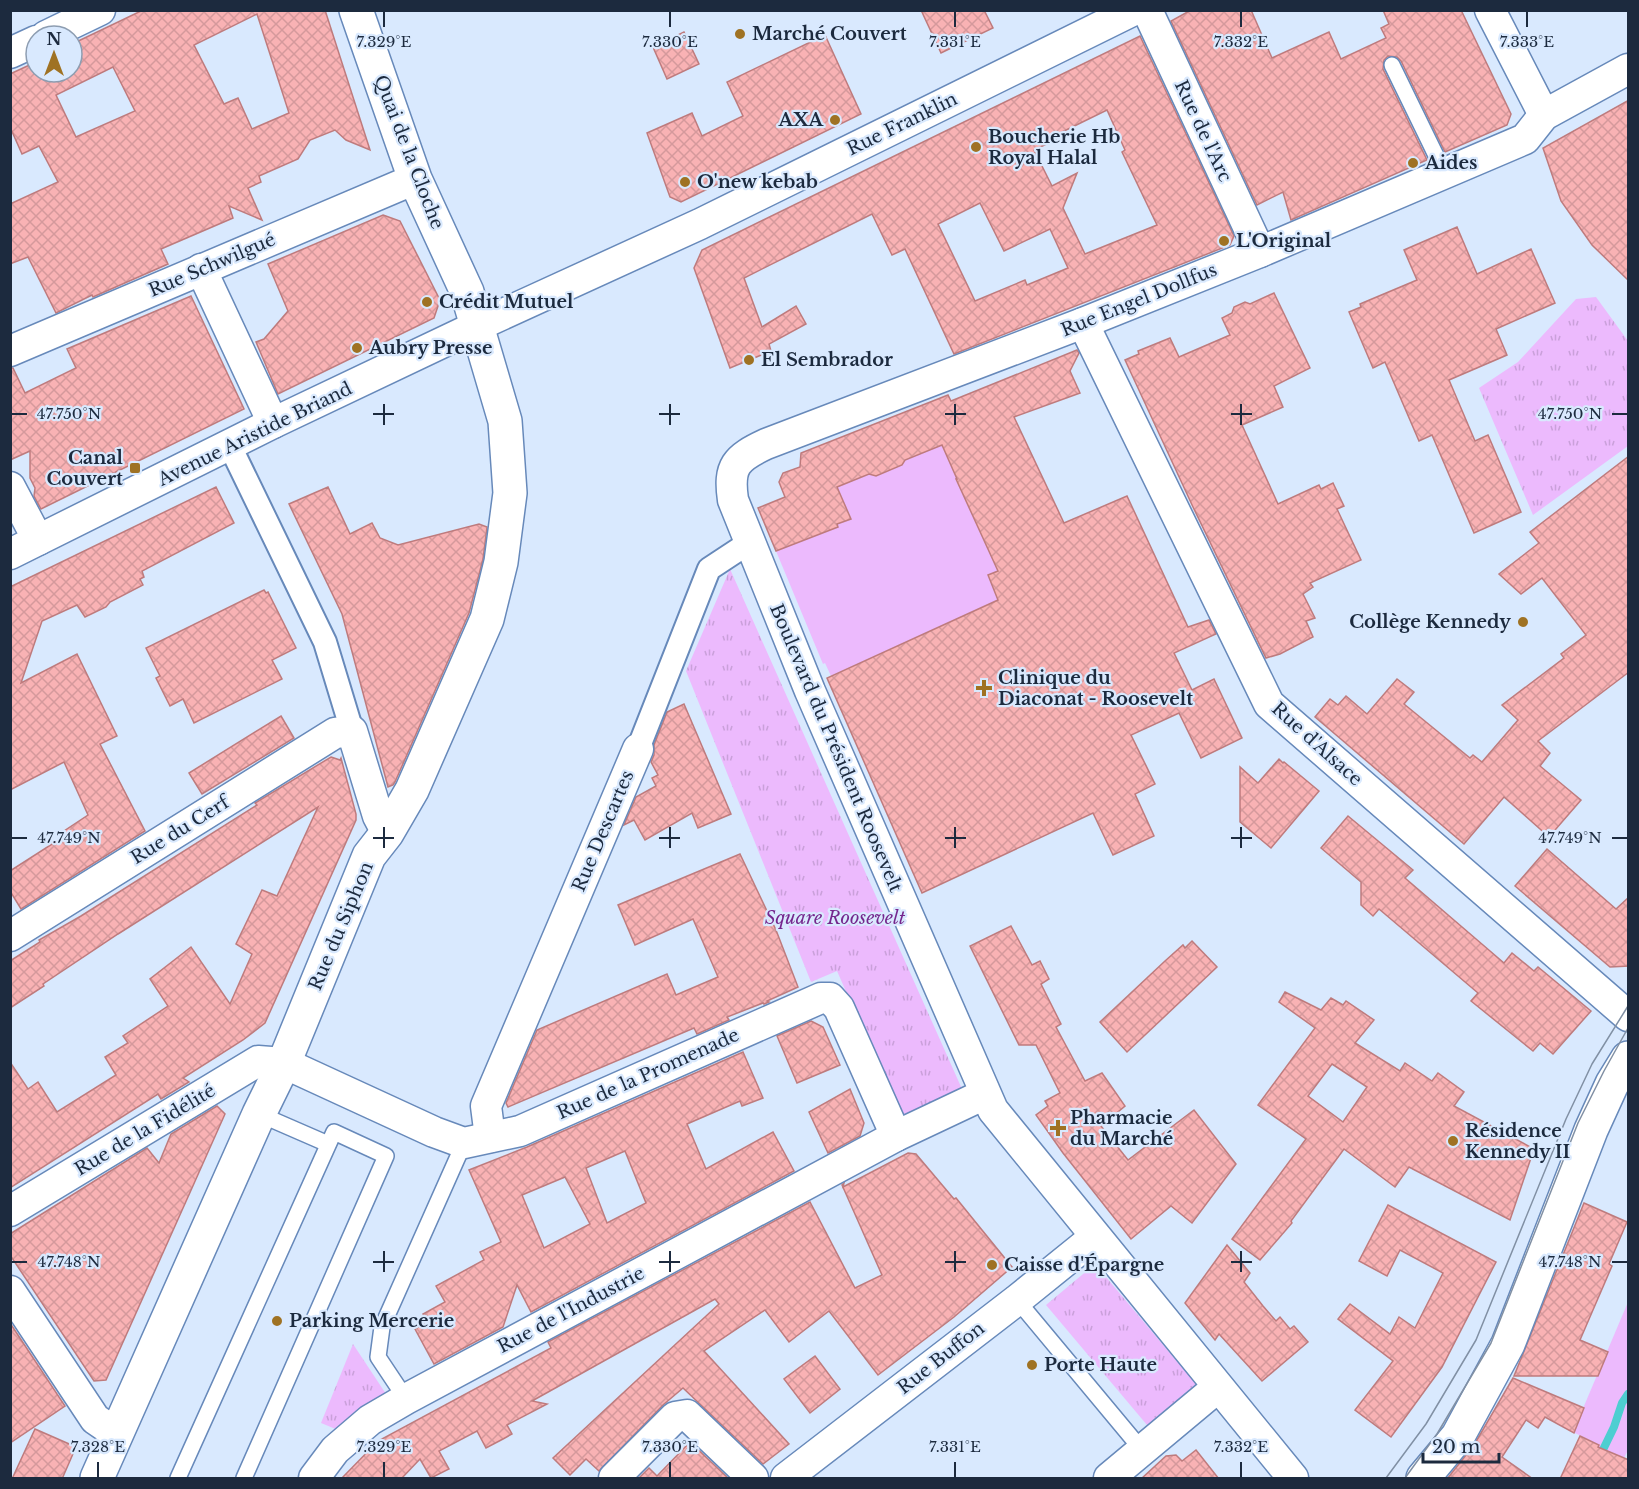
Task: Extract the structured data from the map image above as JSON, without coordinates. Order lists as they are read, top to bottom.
{
  "streets": {
    "street": [
      "Rue Franklin",
      "Rue de l'Arc",
      "Quai de la Cloche",
      "Rue Schwilgué",
      "Rue Engel Dollfus",
      "Avenue Aristide Briand",
      "Rue d'Alsace",
      "Boulevard du Président Roosevelt",
      "Rue du Cerf",
      "Rue Descartes",
      "Rue du Siphon",
      "Rue de la Promenade",
      "Rue de la Fidélité",
      "Rue de l'Industrie",
      "Rue Buffon"
    ]
  },
  "crossings": [
    ["Rue Franklin", "Avenue Aristide Briand"],
    ["Rue de l'Arc", "Rue Engel Dollfus"],
    ["Quai de la Cloche", "Rue Schwilgué"],
    ["Quai de la Cloche", "Avenue Aristide Briand"],
    ["Quai de la Cloche", "Rue du Siphon"],
    ["Rue Engel Dollfus", "Rue d'Alsace"],
    ["Rue Engel Dollfus", "Boulevard du Président Roosevelt"],
    ["Avenue Aristide Briand", "Rue du Siphon"],
    ["Boulevard du Président Roosevelt", "Rue Descartes"],
    ["Boulevard du Président Roosevelt", "Rue Buffon"],
    ["Rue Descartes", "Rue de la Promenade"],
    ["Rue du Siphon", "Rue de la Fidélité"],
    ["Rue de la Promenade", "Rue de l'Industrie"]
  ],
  "parks": ["Square Roosevelt"],
  "places": {
    "other": [
      "Marché Couvert",
      "AXA",
      "Boucherie Hb Royal Halal",
      "Aides",
      "O'new kebab",
      "L'Original",
      "Crédit Mutuel",
      "Aubry Presse",
      "El Sembrador",
      "Collège Kennedy",
      "Résidence Kennedy II",
      "Caisse d'Épargne",
      "Parking Mercerie",
      "Porte Haute"
    ],
    "transit": ["Canal Couvert"],
    "health": ["Clinique du Diaconat - Roosevelt", "Pharmacie du Marché"]
  },
  "scale_bar": "20 m",
  "north": "top",
  "coordinates": [
    "7.329°E",
    "7.330°E",
    "7.331°E",
    "7.332°E",
    "7.333°E",
    "47.750°N",
    "47.749°N",
    "47.748°N",
    "7.328°E"
  ]
}
